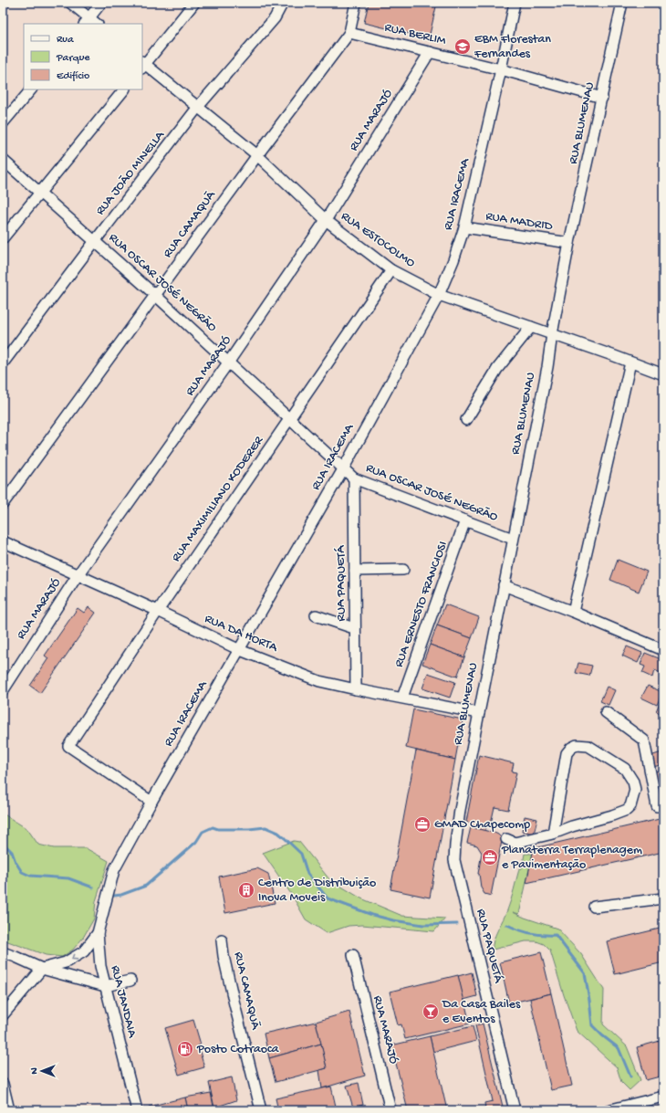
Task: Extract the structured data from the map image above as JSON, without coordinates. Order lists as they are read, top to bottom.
{
  "streets": {
    "street": [
      "RUA BERLIM",
      "RUA MARAJÓ",
      "RUA BLUMENAU",
      "RUA JOÃO MINELLA",
      "RUA IRACEMA",
      "RUA MADRID",
      "RUA CAMAQUÃ",
      "RUA ESTOCOLMO",
      "RUA OSCAR JOSÉ NEGRÃO",
      "RUA MAXIMILIANO KODERER",
      "RUA PAQUETÁ",
      "RUA ERNESTO FRANCIOSI",
      "RUA DA HORTA",
      "RUA JANDAIA"
    ]
  },
  "crossings": [
    ["RUA BERLIM", "RUA MARAJÓ"],
    ["RUA BERLIM", "RUA BLUMENAU"],
    ["RUA BERLIM", "RUA IRACEMA"],
    ["RUA BERLIM", "RUA CAMAQUÃ"],
    ["RUA MARAJÓ", "RUA ESTOCOLMO"],
    ["RUA MARAJÓ", "RUA OSCAR JOSÉ NEGRÃO"],
    ["RUA MARAJÓ", "RUA DA HORTA"],
    ["RUA BLUMENAU", "RUA MADRID"],
    ["RUA BLUMENAU", "RUA ESTOCOLMO"],
    ["RUA BLUMENAU", "RUA OSCAR JOSÉ NEGRÃO"],
    ["RUA BLUMENAU", "RUA PAQUETÁ"],
    ["RUA BLUMENAU", "RUA DA HORTA"],
    ["RUA JOÃO MINELLA", "RUA ESTOCOLMO"],
    ["RUA JOÃO MINELLA", "RUA OSCAR JOSÉ NEGRÃO"],
    ["RUA IRACEMA", "RUA MADRID"],
    ["RUA IRACEMA", "RUA ESTOCOLMO"],
    ["RUA IRACEMA", "RUA OSCAR JOSÉ NEGRÃO"],
    ["RUA IRACEMA", "RUA MAXIMILIANO KODERER"],
    ["RUA IRACEMA", "RUA DA HORTA"],
    ["RUA IRACEMA", "RUA JANDAIA"],
    ["RUA CAMAQUÃ", "RUA ESTOCOLMO"],
    ["RUA CAMAQUÃ", "RUA OSCAR JOSÉ NEGRÃO"],
    ["RUA ESTOCOLMO", "RUA MAXIMILIANO KODERER"],
    ["RUA OSCAR JOSÉ NEGRÃO", "RUA MAXIMILIANO KODERER"],
    ["RUA OSCAR JOSÉ NEGRÃO", "RUA PAQUETÁ"],
    ["RUA OSCAR JOSÉ NEGRÃO", "RUA ERNESTO FRANCIOSI"],
    ["RUA MAXIMILIANO KODERER", "RUA DA HORTA"],
    ["RUA PAQUETÁ", "RUA DA HORTA"],
    ["RUA ERNESTO FRANCIOSI", "RUA DA HORTA"]
  ],
  "places": {
    "school or university": ["EBM Florestan Fernandes"],
    "office": ["GMAD Chapecomp", "Planaterra Terraplenagem e Pavimentação"],
    "building": ["Centro de Distribuição Inova Moveis"],
    "bar": ["Da Casa Bailes e Eventos"],
    "fuel station": ["Posto Cotraoca"]
  },
  "legend": ["Rua", "Parque", "Edifício"],
  "north": "left"
}
